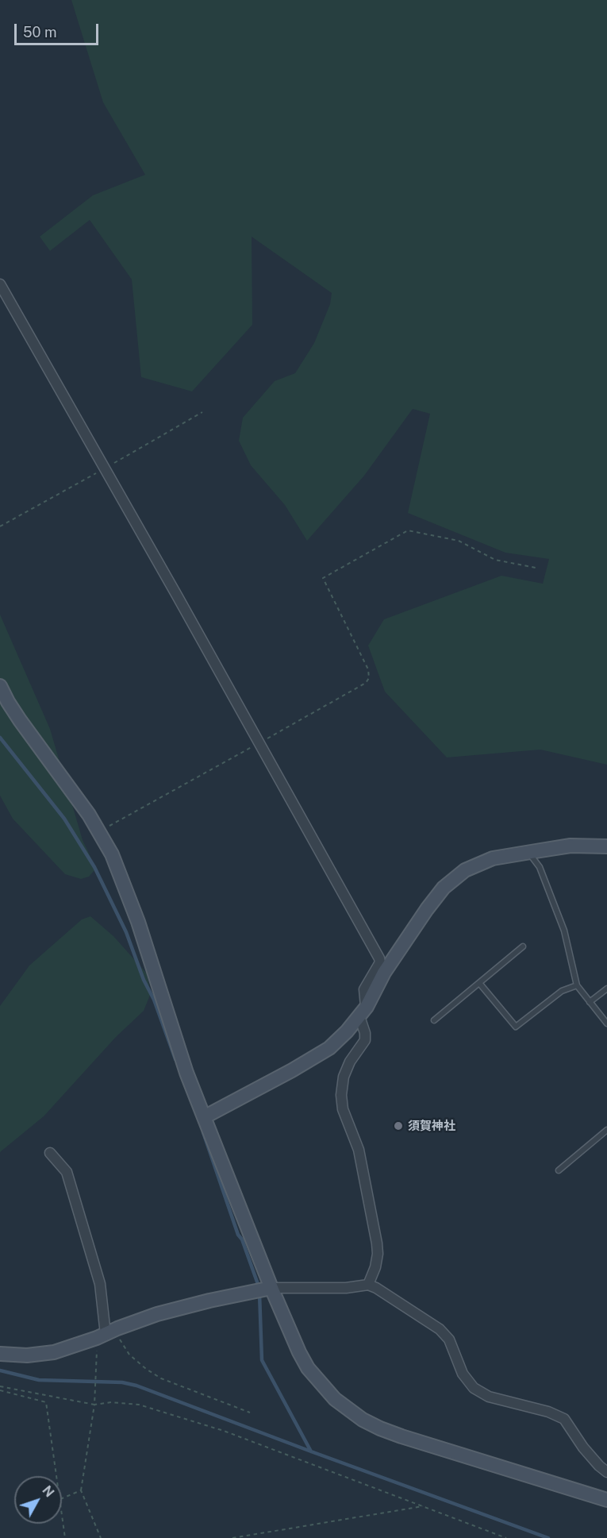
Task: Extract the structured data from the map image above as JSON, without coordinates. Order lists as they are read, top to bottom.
{
  "places": ["須賀神社"],
  "scale_bar": "50 m",
  "north": "top right"
}
